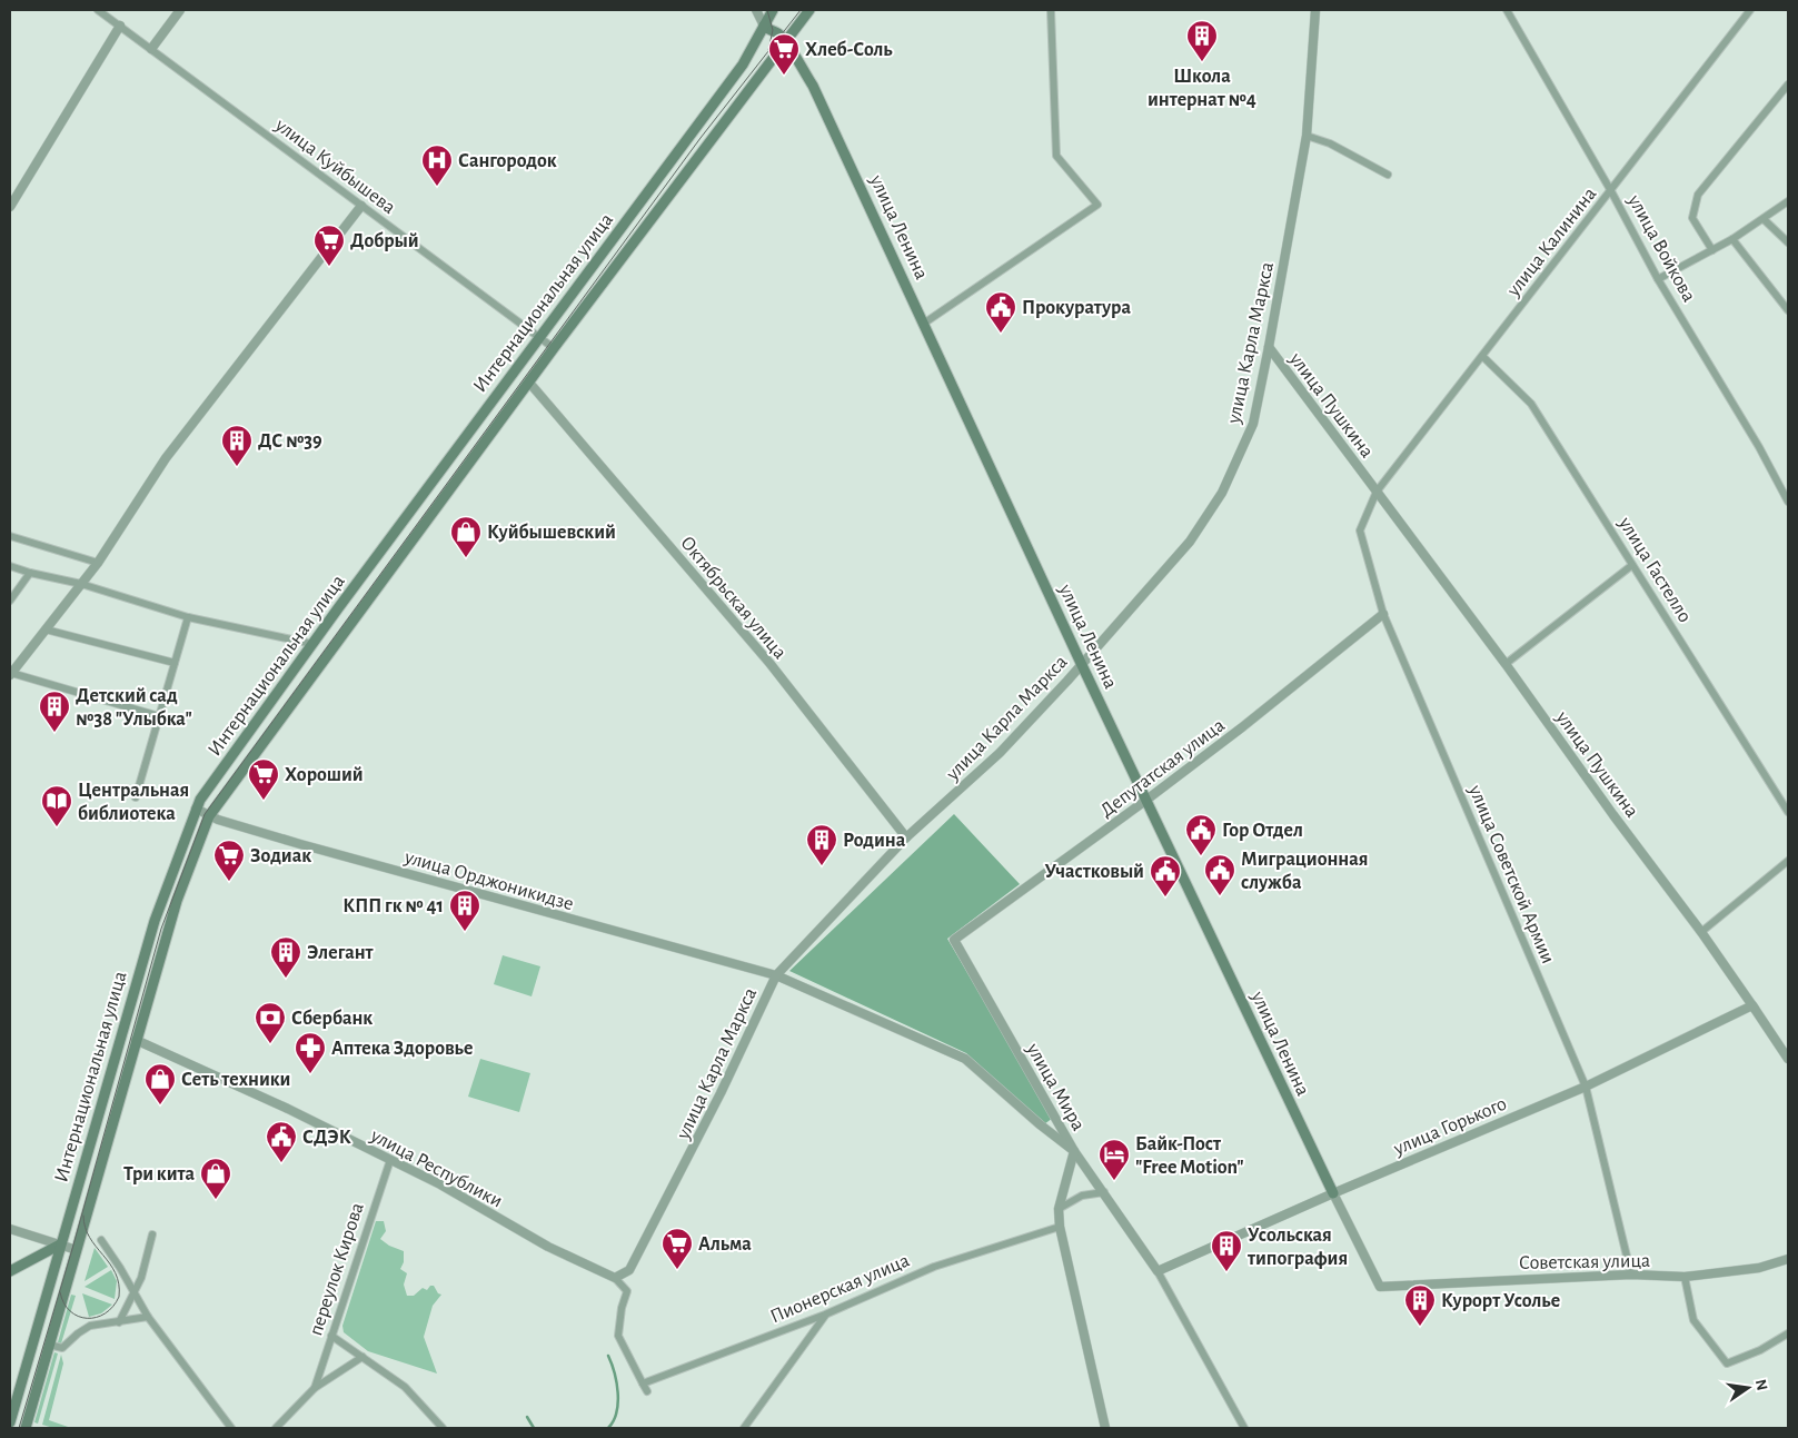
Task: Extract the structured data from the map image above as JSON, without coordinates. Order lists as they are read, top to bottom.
{
  "streets": {
    "main road": ["улица Ленина", "Интернациональная улица"],
    "street": [
      "улица Куйбышева",
      "улица Калинина",
      "улица Войкова",
      "улица Карла Маркса",
      "улица Пушкина",
      "улица Гастелло",
      "Октябрьская улица",
      "Депутатская улица",
      "улица Советской Армии",
      "улица Орджоникидзе",
      "улица Мира",
      "улица Горького",
      "улица Республики",
      "Советская улица",
      "переулок Кирова",
      "Пионерская улица"
    ]
  },
  "crossings": [
    ["улица Куйбышева", "Интернациональная улица"],
    ["улица Ленина", "Интернациональная улица"],
    ["улица Ленина", "улица Карла Маркса"],
    ["улица Ленина", "Депутатская улица"],
    ["улица Ленина", "улица Горького"],
    ["улица Ленина", "Советская улица"],
    ["улица Калинина", "улица Войкова"],
    ["улица Калинина", "улица Пушкина"],
    ["улица Калинина", "улица Гастелло"],
    ["улица Калинина", "улица Советской Армии"],
    ["Интернациональная улица", "Октябрьская улица"],
    ["Интернациональная улица", "улица Орджоникидзе"],
    ["Интернациональная улица", "улица Республики"],
    ["улица Карла Маркса", "улица Пушкина"],
    ["улица Карла Маркса", "Октябрьская улица"],
    ["улица Карла Маркса", "улица Орджоникидзе"],
    ["улица Карла Маркса", "улица Республики"],
    ["улица Карла Маркса", "Пионерская улица"],
    ["улица Пушкина", "улица Советской Армии"],
    ["улица Пушкина", "улица Горького"],
    ["Депутатская улица", "улица Советской Армии"],
    ["Депутатская улица", "улица Мира"],
    ["улица Советской Армии", "улица Горького"],
    ["улица Советской Армии", "Советская улица"],
    ["улица Орджоникидзе", "улица Мира"],
    ["улица Мира", "улица Горького"],
    ["улица Республики", "переулок Кирова"],
    ["улица Республики", "Пионерская улица"]
  ],
  "places": {
    "building": [
      "Школа интернат №4",
      "ДС №39",
      "Детский сад №38 \"Улыбка\"",
      "Родина",
      "КПП гк № 41",
      "Элегант",
      "Усольская типография",
      "Курорт Усолье"
    ],
    "supermarket": [
      "Хлеб-Соль",
      "Добрый",
      "Хороший",
      "Зодиак",
      "Альма"
    ],
    "hospital": ["Сангородок"],
    "public building": [
      "Прокуратура",
      "Гор Отдел",
      "Миграционная служба",
      "Участковый",
      "СДЭК"
    ],
    "shop": ["Куйбышевский", "Сеть техники", "Три кита"],
    "library": ["Центральная библиотека"],
    "bank": ["Сбербанк"],
    "pharmacy": ["Аптека Здоровье"],
    "hotel": ["Байк-Пост \"Free Motion\""]
  },
  "north": "right"
}
